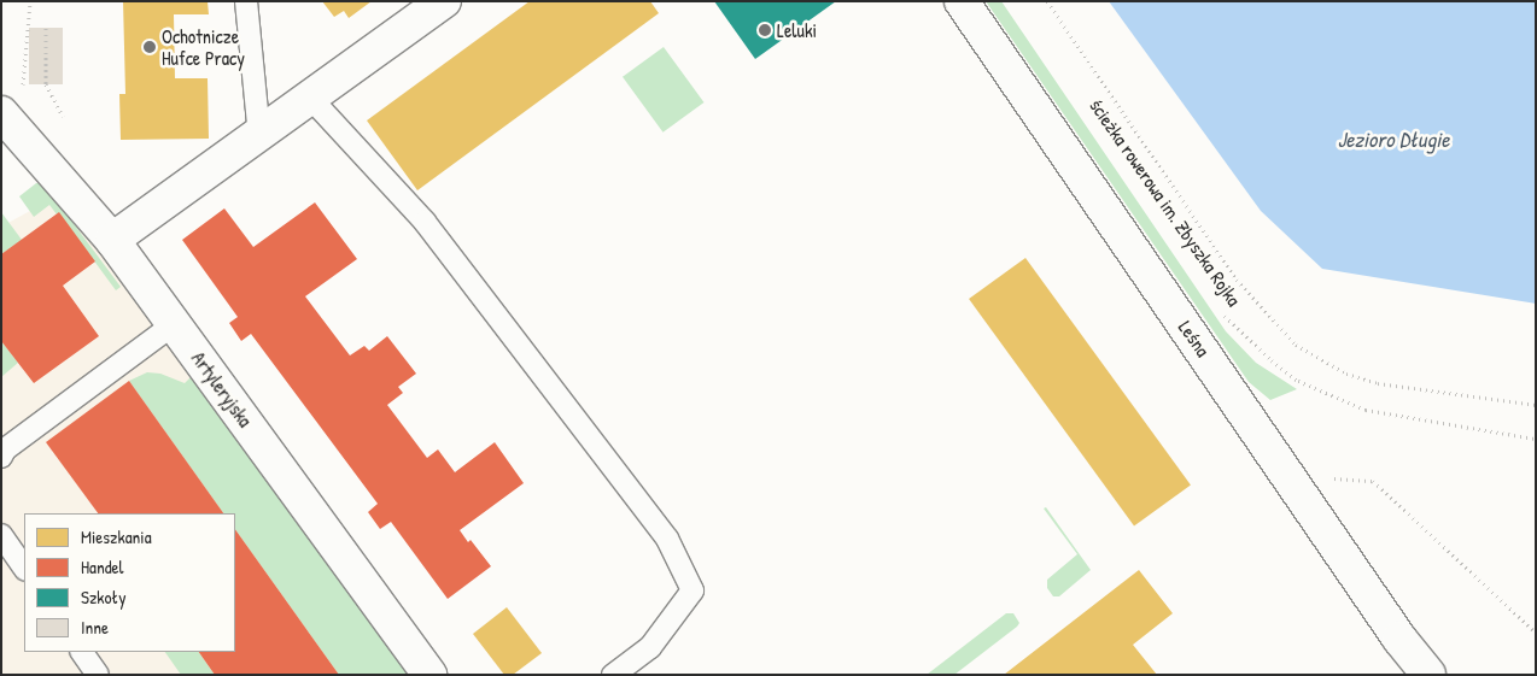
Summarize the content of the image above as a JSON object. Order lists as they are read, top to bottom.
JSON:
{
  "streets": {
    "street": ["Leśna", "Artyleryjska"],
    "path": ["ścieżka rowerowa im. Zbyszka Rojka"]
  },
  "water": ["Jezioro Długie"],
  "places": ["Leluki", "Ochotnicze Hufce Pracy"],
  "legend": [
    "Mieszkania",
    "Handel",
    "Szkoły",
    "Inne"
  ]
}
